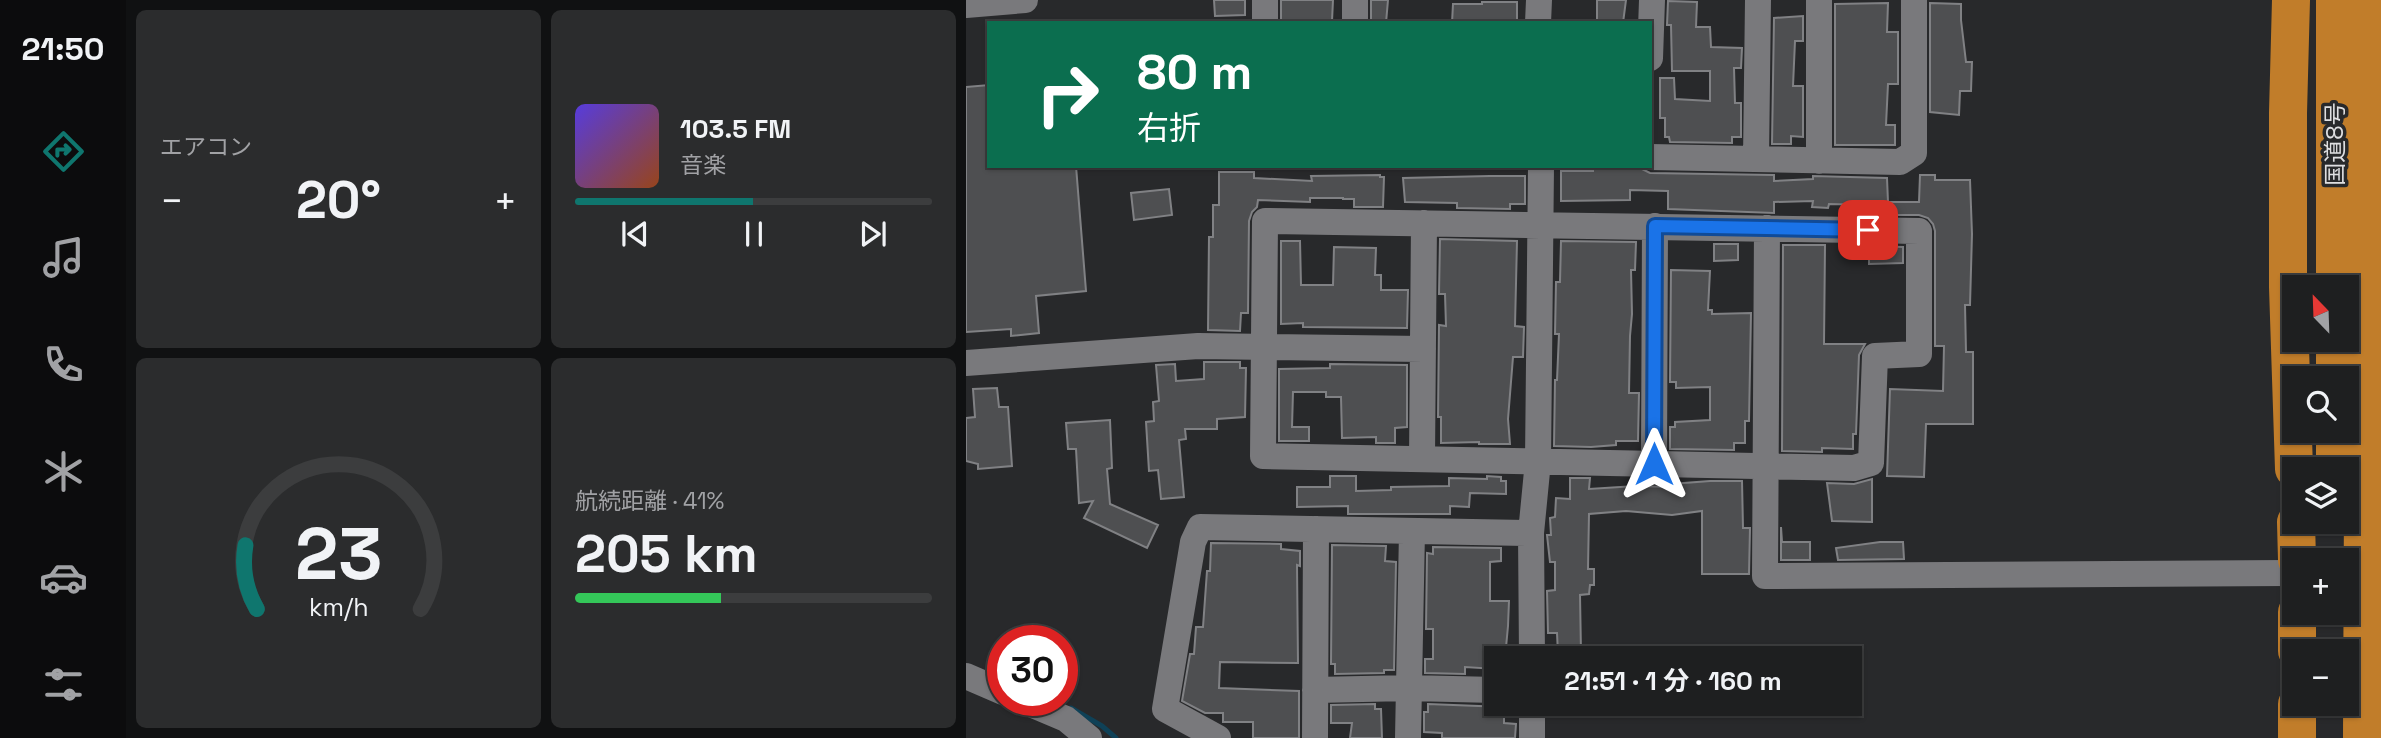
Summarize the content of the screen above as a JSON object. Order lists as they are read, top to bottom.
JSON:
{
  "streets": {
    "highway": ["国道8号"]
  },
  "north": "top left",
  "page": {
    "tabs": "21:50",
    "tile": [
      "エアコン",
      ["航続距離 · 41%", "205 km"]
    ],
    "turn": ["80 m", "右折"],
    "song": ["103.5 FM", "音楽"],
    "heat": ["−", "20°", "+"],
    "map_buttons": ["+", "−"],
    "limit": "30",
    "trip": "21:51 · 1 分 · 160 m",
    "gauge": ["23", "km/h"]
  }
}
